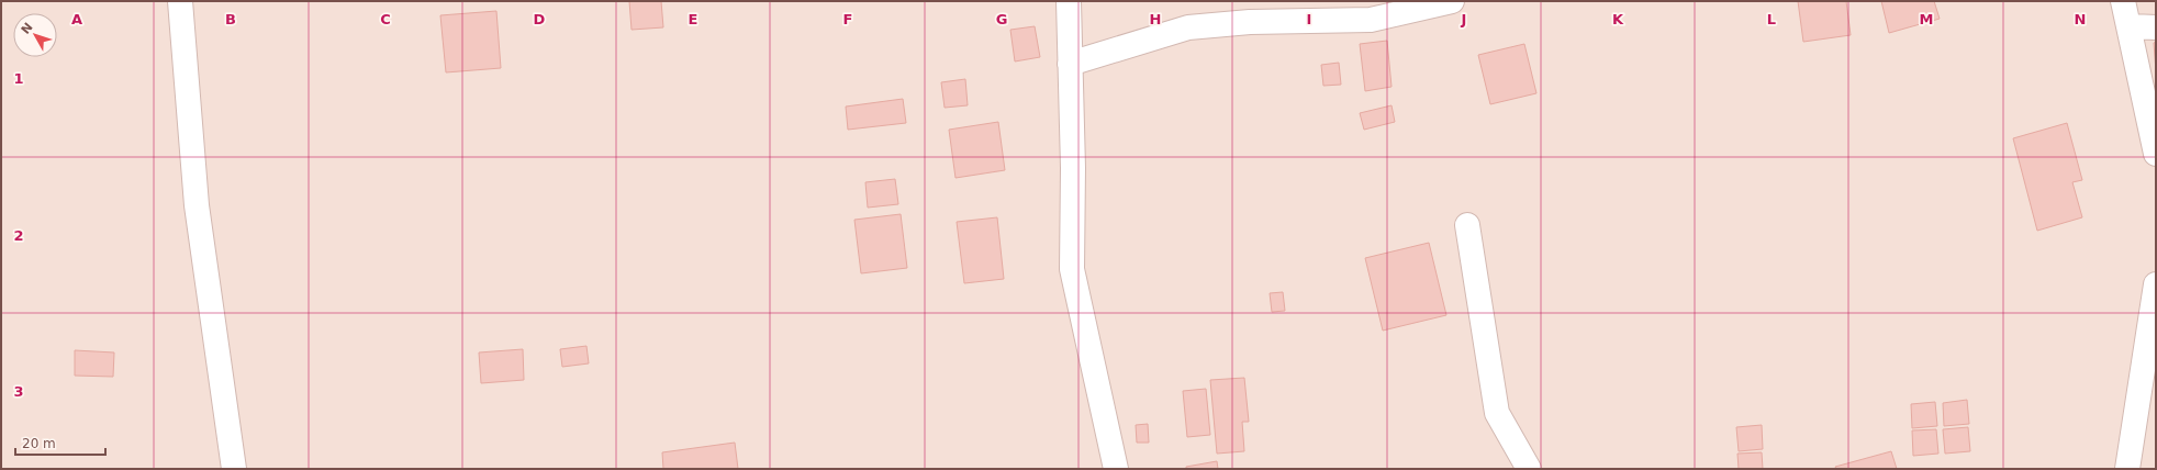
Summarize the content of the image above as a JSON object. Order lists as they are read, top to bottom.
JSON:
{
  "scale_bar": "20 m",
  "north": "top left",
  "grid": {
    "columns": [
      "A",
      "B",
      "C",
      "D",
      "E",
      "F",
      "G",
      "H",
      "I",
      "J",
      "K",
      "L",
      "M",
      "N"
    ],
    "rows": ["1", "2", "3"]
  }
}
